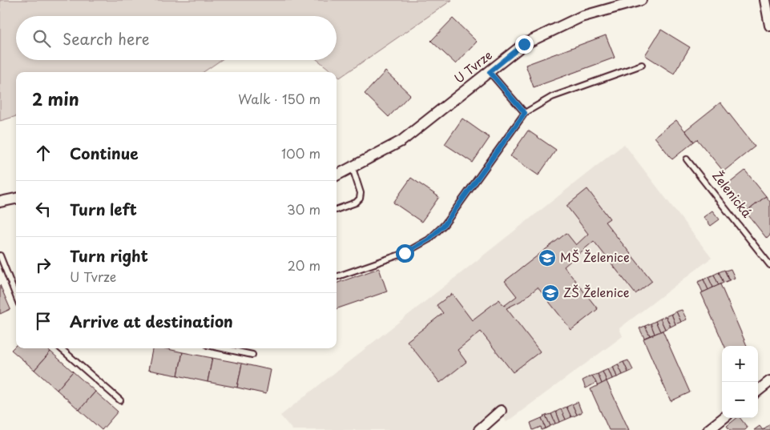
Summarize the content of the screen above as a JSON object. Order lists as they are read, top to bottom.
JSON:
{
  "streets": {
    "street": ["U Tvrze"],
    "lane": ["Želenická"]
  },
  "places": {
    "school or university": ["MŠ Želenice", "ZŠ Želenice"]
  },
  "page": {
    "search": "Search here",
    "heading": ["2 min", "Walk · 150 m"],
    "list": [
      ["Continue", "100 m"],
      ["Turn left", "30 m"],
      ["Turn right", "U Tvrze", "20 m"],
      "Arrive at destination"
    ],
    "map_buttons": ["+", "−"]
  }
}
